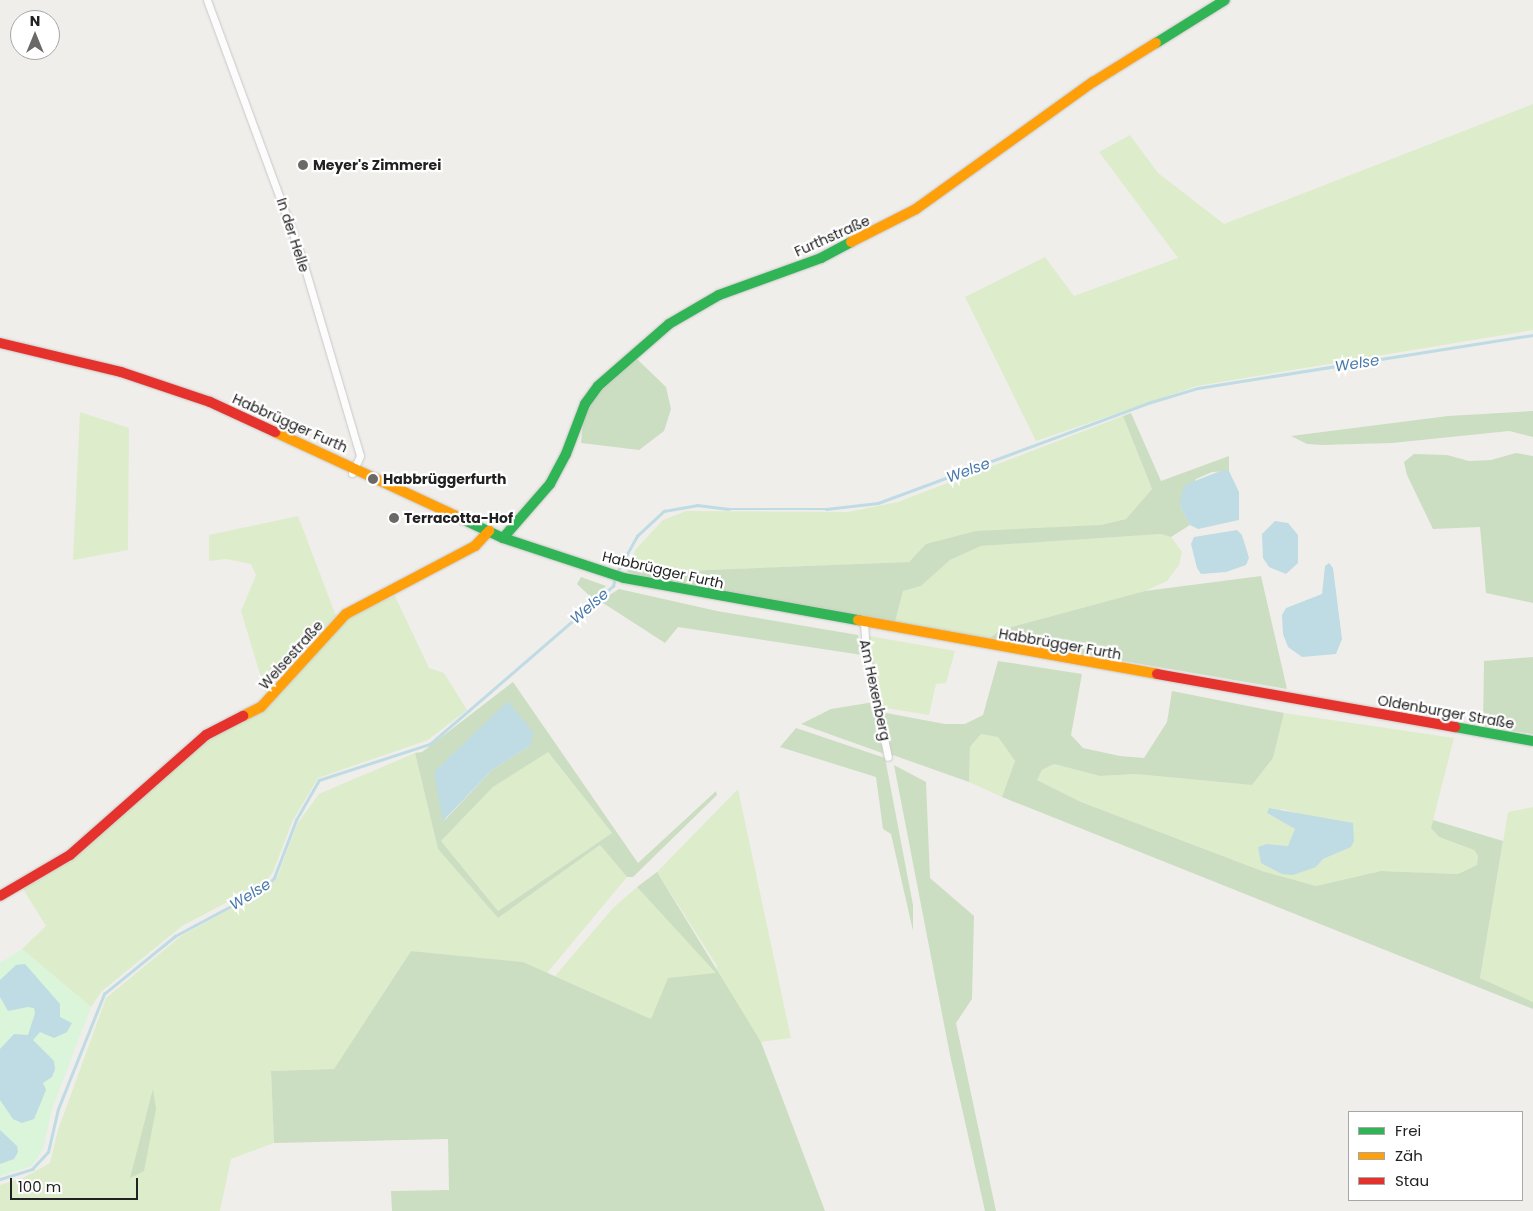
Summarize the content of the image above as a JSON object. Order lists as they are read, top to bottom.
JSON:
{
  "streets": {
    "street": [
      "In der Helle",
      "Furthstraße",
      "Habbrügger Furth",
      "Welsestraße",
      "Am Hexenberg",
      "Oldenburger Straße"
    ]
  },
  "crossings": [
    ["In der Helle", "Habbrügger Furth"],
    ["Furthstraße", "Habbrügger Furth"],
    ["Habbrügger Furth", "Welsestraße"],
    ["Habbrügger Furth", "Am Hexenberg"],
    ["Habbrügger Furth", "Oldenburger Straße"]
  ],
  "water": ["Welse"],
  "places": ["Meyer's Zimmerei", "Habbrüggerfurth", "Terracotta-Hof"],
  "legend": ["Frei", "Zäh", "Stau"],
  "scale_bar": "100 m",
  "north": "top"
}
